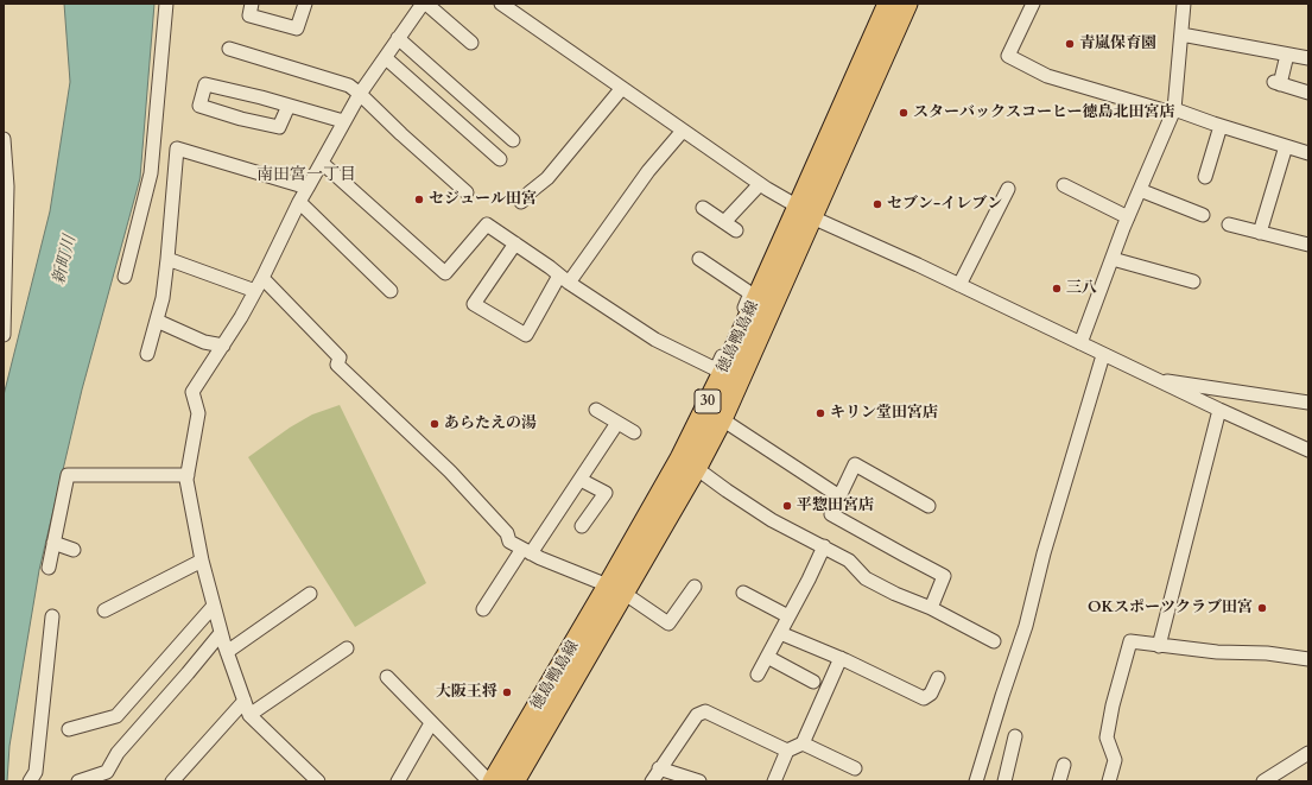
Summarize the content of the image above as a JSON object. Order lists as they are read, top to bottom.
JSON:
{
  "streets": {
    "main road": ["徳島鴨島線", "30"]
  },
  "districts": ["南田宮一丁目"],
  "water": ["新町川"],
  "places": [
    "青嵐保育園",
    "スターバックスコーヒー徳島北田宮店",
    "セジュール田宮",
    "セブン-イレブン",
    "三八",
    "キリン堂田宮店",
    "あらたえの湯",
    "平惣田宮店",
    "OKスポーツクラブ田宮",
    "大阪王将"
  ]
}
